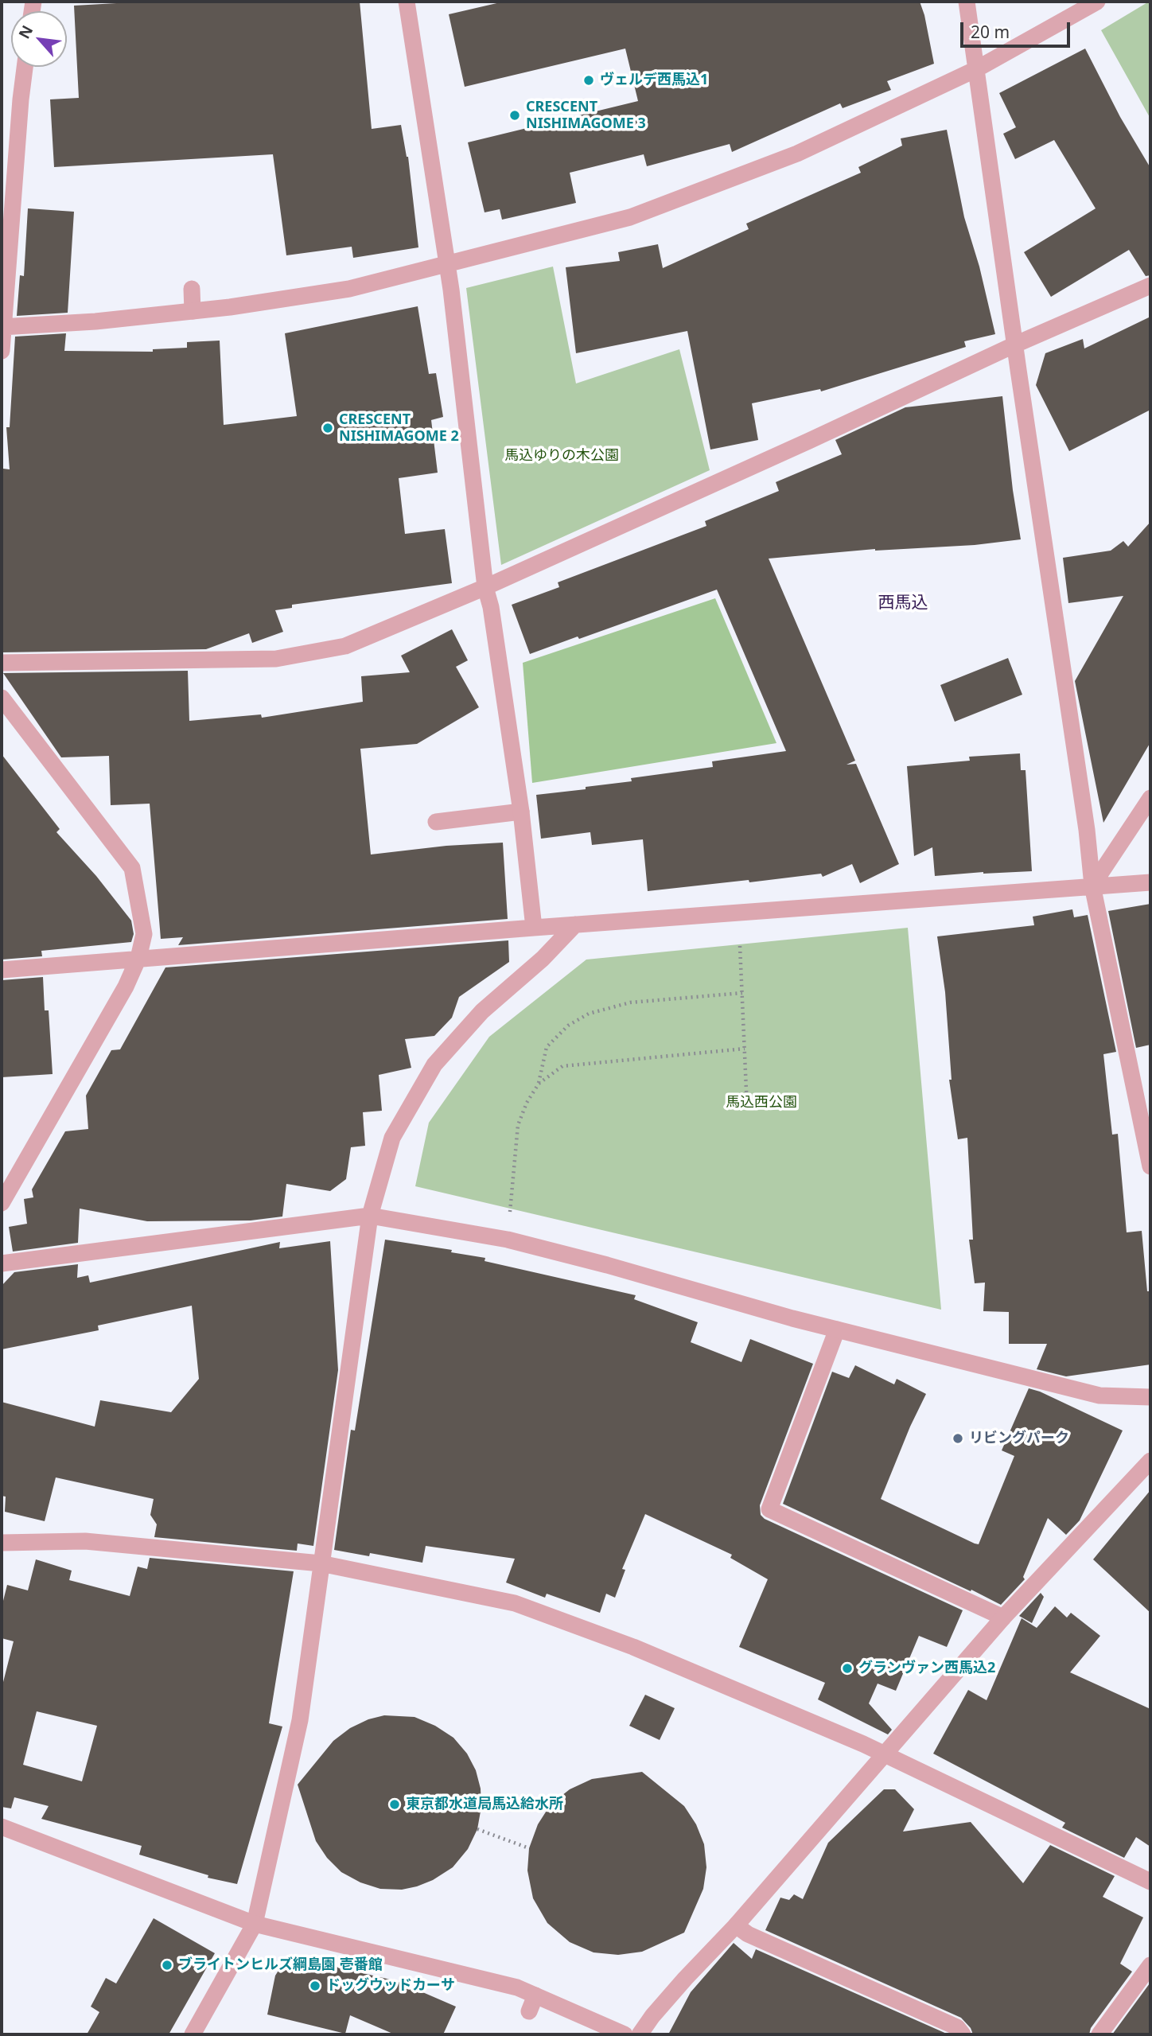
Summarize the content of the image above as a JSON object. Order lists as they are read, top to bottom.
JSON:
{
  "districts": ["西馬込"],
  "parks": ["馬込ゆりの木公園", "馬込西公園"],
  "places": [
    "ヴェルデ西馬込1",
    "CRESCENT NISHIMAGOME 3",
    "CRESCENT NISHIMAGOME 2",
    "リビングパーク",
    "グランヴァン西馬込2",
    "東京都水道局馬込給水所",
    "ブライトンヒルズ綱島園 壱番館",
    "ドッグウッドカーサ"
  ],
  "scale_bar": "20 m",
  "north": "top left"
}
